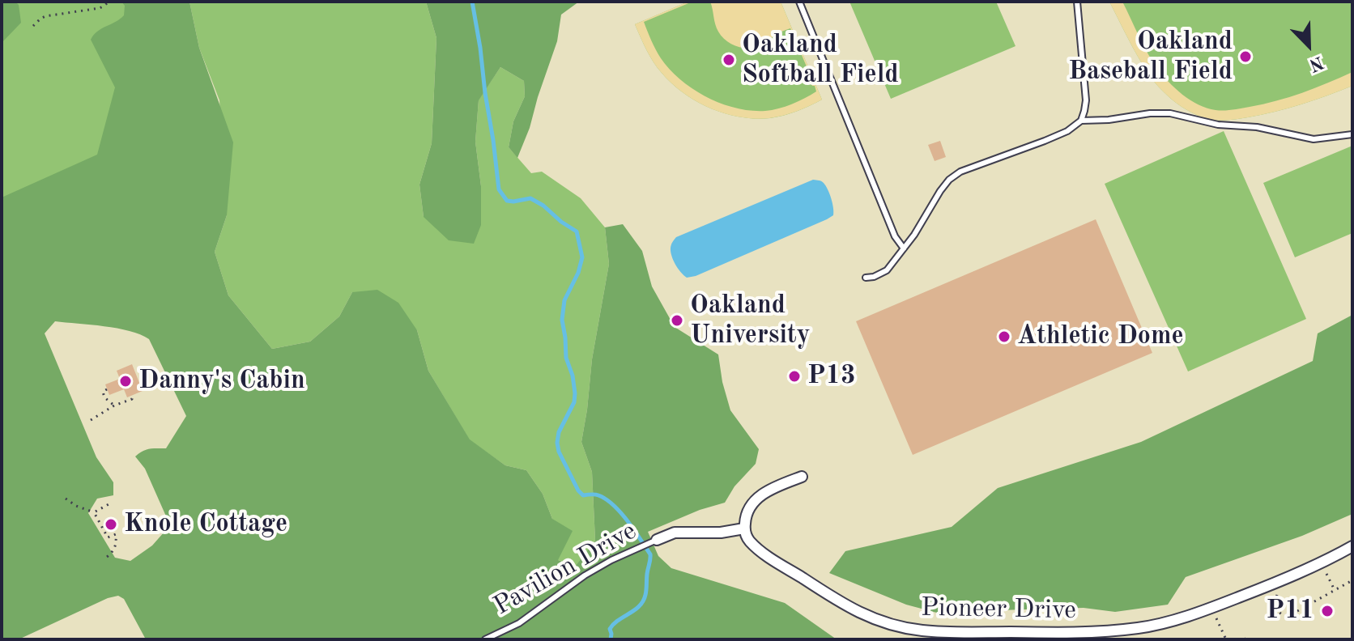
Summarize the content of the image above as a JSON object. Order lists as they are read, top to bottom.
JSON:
{
  "streets": {
    "street": ["Pavilion Drive", "Pioneer Drive"]
  },
  "crossings": [
    ["Pavilion Drive", "Pioneer Drive"]
  ],
  "places": [
    "Oakland Baseball Field",
    "Oakland Softball Field",
    "Oakland University",
    "Athletic Dome",
    "P13",
    "Danny's Cabin",
    "Knole Cottage",
    "P11"
  ],
  "north": "bottom right"
}
